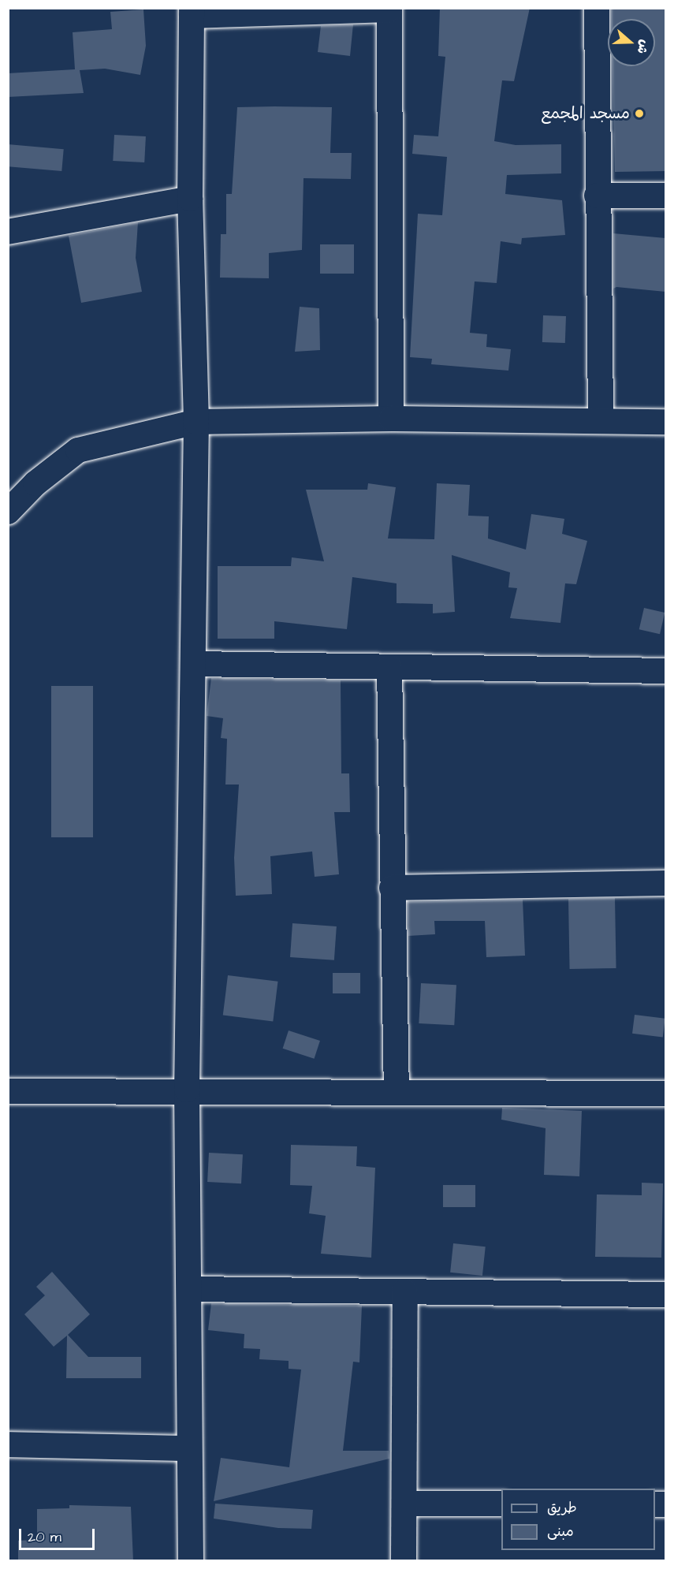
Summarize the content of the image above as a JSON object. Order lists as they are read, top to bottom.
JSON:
{
  "places": ["مسجد المجمع"],
  "legend": ["طريق", "مبنى"],
  "scale_bar": "20 m",
  "north": "right"
}
